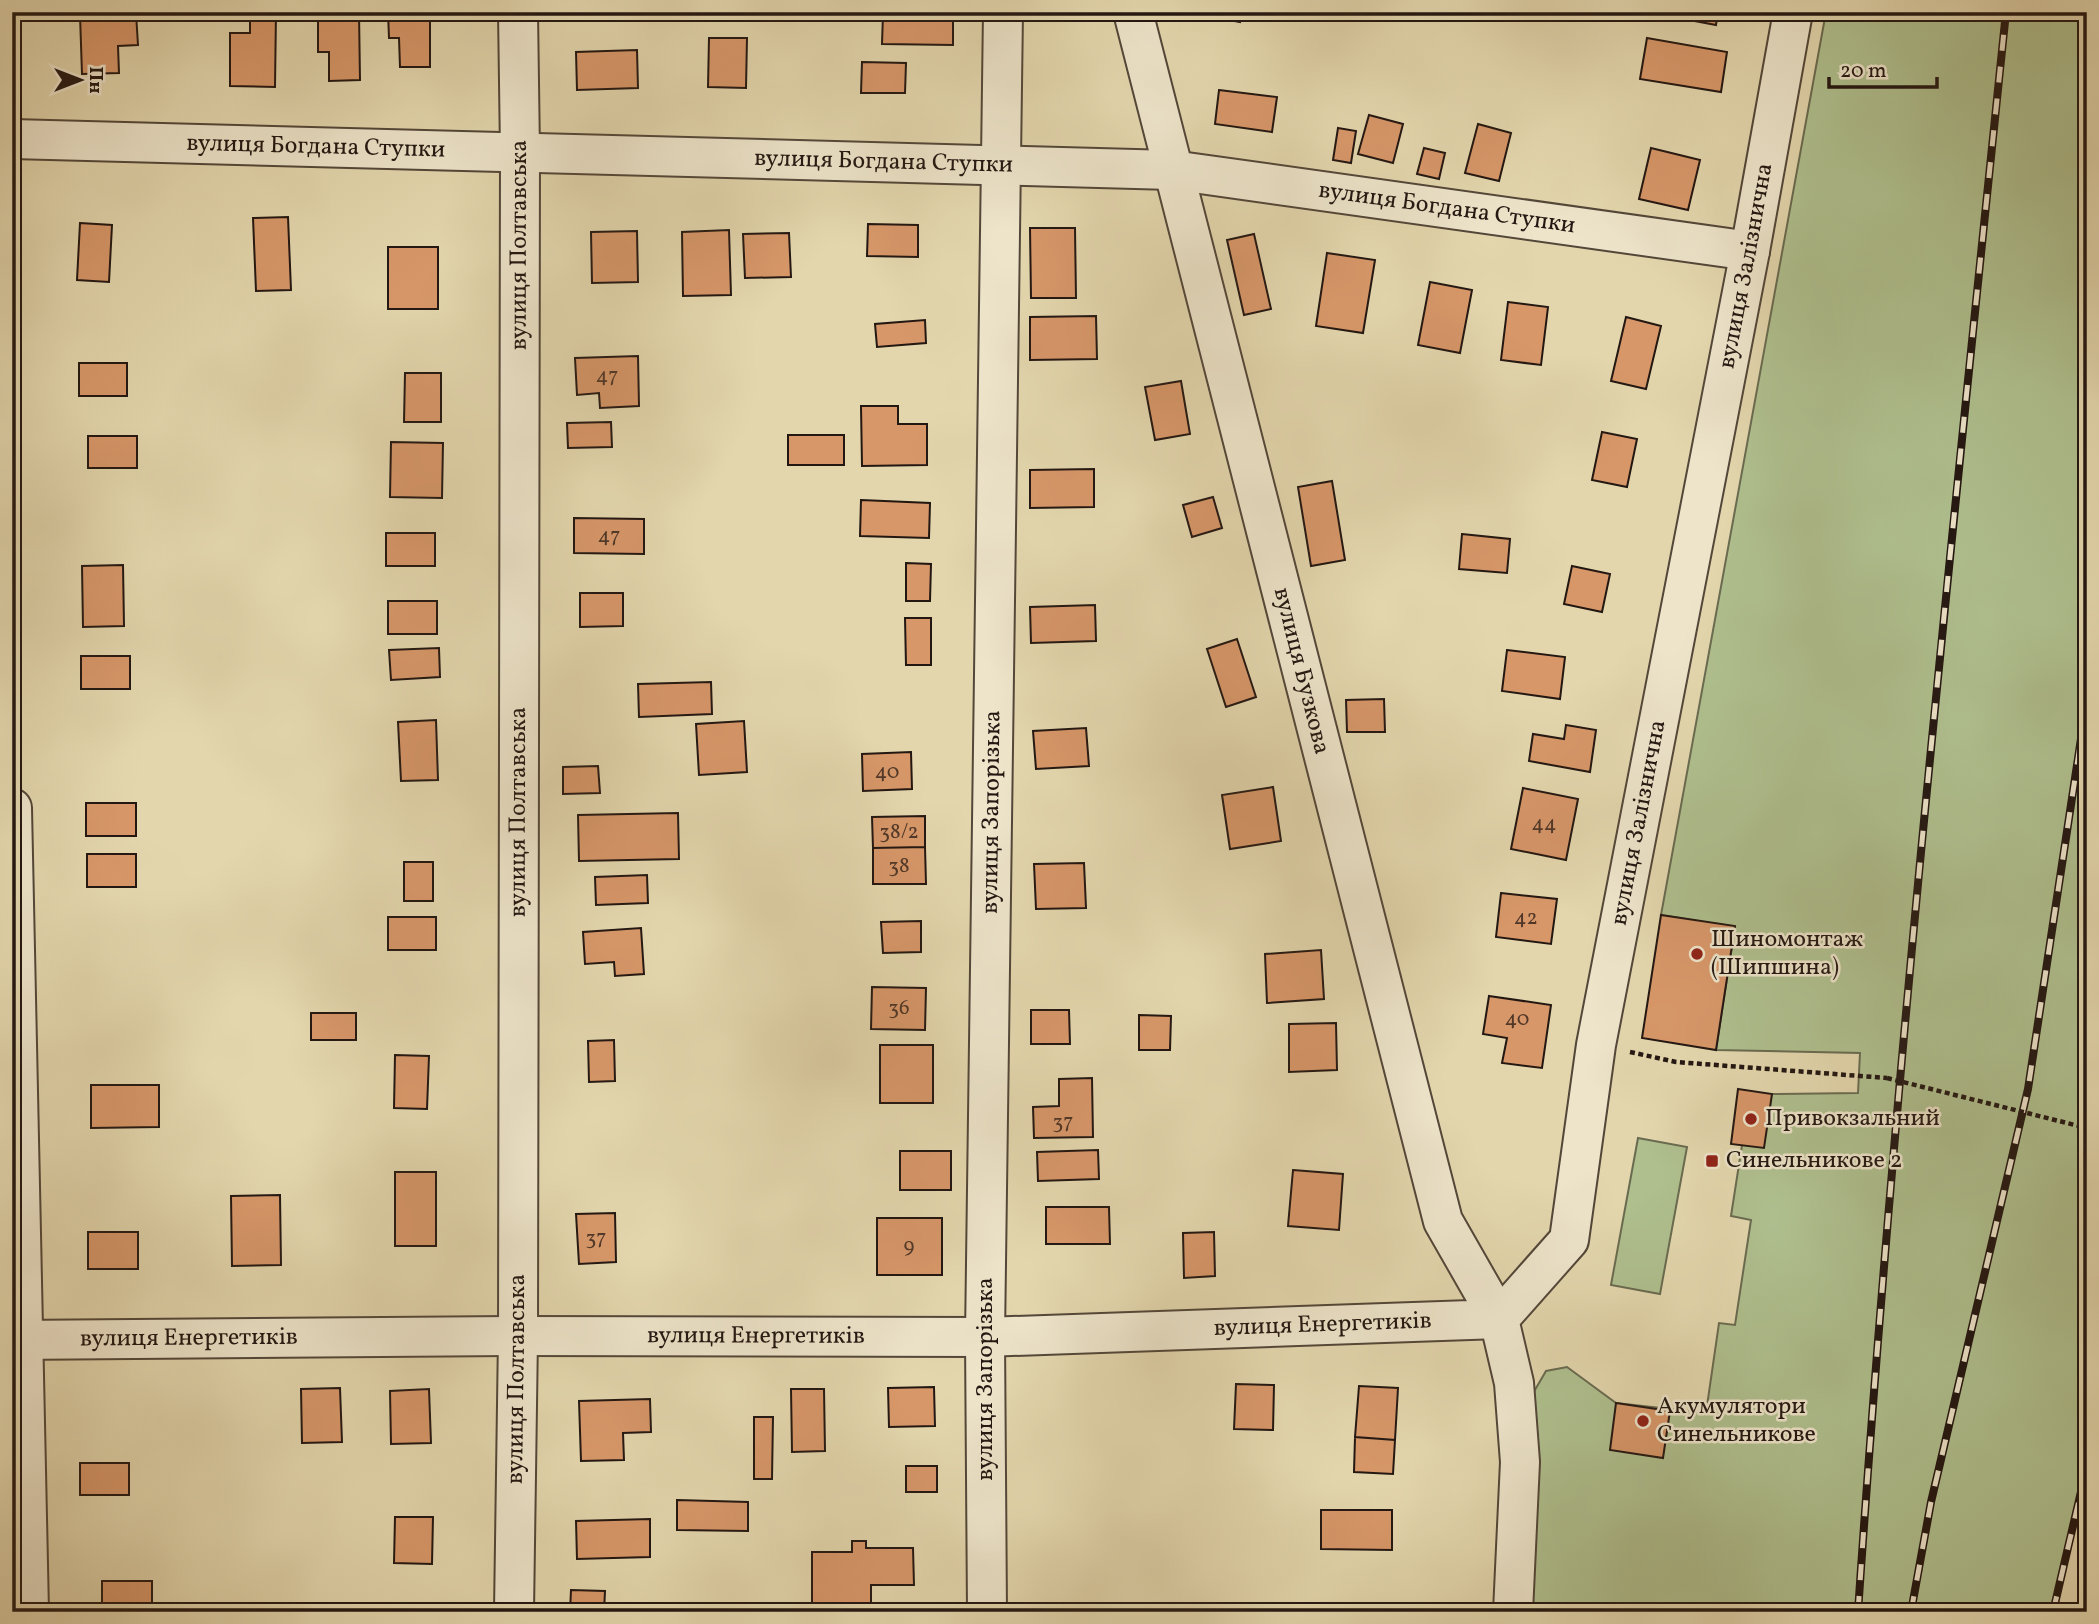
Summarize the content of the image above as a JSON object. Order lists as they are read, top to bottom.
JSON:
{
  "streets": {
    "street": [
      "вулиця Богдана Ступки",
      "вулиця Полтавська",
      "вулиця Залізнична",
      "вулиця Бузкова",
      "вулиця Запорізька",
      "вулиця Енергетиків"
    ]
  },
  "crossings": [
    ["вулиця Богдана Ступки", "вулиця Полтавська"],
    ["вулиця Богдана Ступки", "вулиця Залізнична"],
    ["вулиця Богдана Ступки", "вулиця Бузкова"],
    ["вулиця Богдана Ступки", "вулиця Запорізька"],
    ["вулиця Полтавська", "вулиця Енергетиків"],
    ["вулиця Залізнична", "вулиця Бузкова"],
    ["вулиця Залізнична", "вулиця Енергетиків"],
    ["вулиця Бузкова", "вулиця Енергетиків"],
    ["вулиця Запорізька", "вулиця Енергетиків"]
  ],
  "places": {
    "other": ["Шиномонтаж (Шипшина)", "Привокзальний", "Акумулятори Синельникове"],
    "transit": ["Синельникове 2"]
  },
  "house_numbers": [
    "47",
    "47",
    "40",
    "44",
    "38/2",
    "38",
    "42",
    "36",
    "40",
    "37",
    "37",
    "9"
  ],
  "scale_bar": "20 m",
  "north": "right"
}
